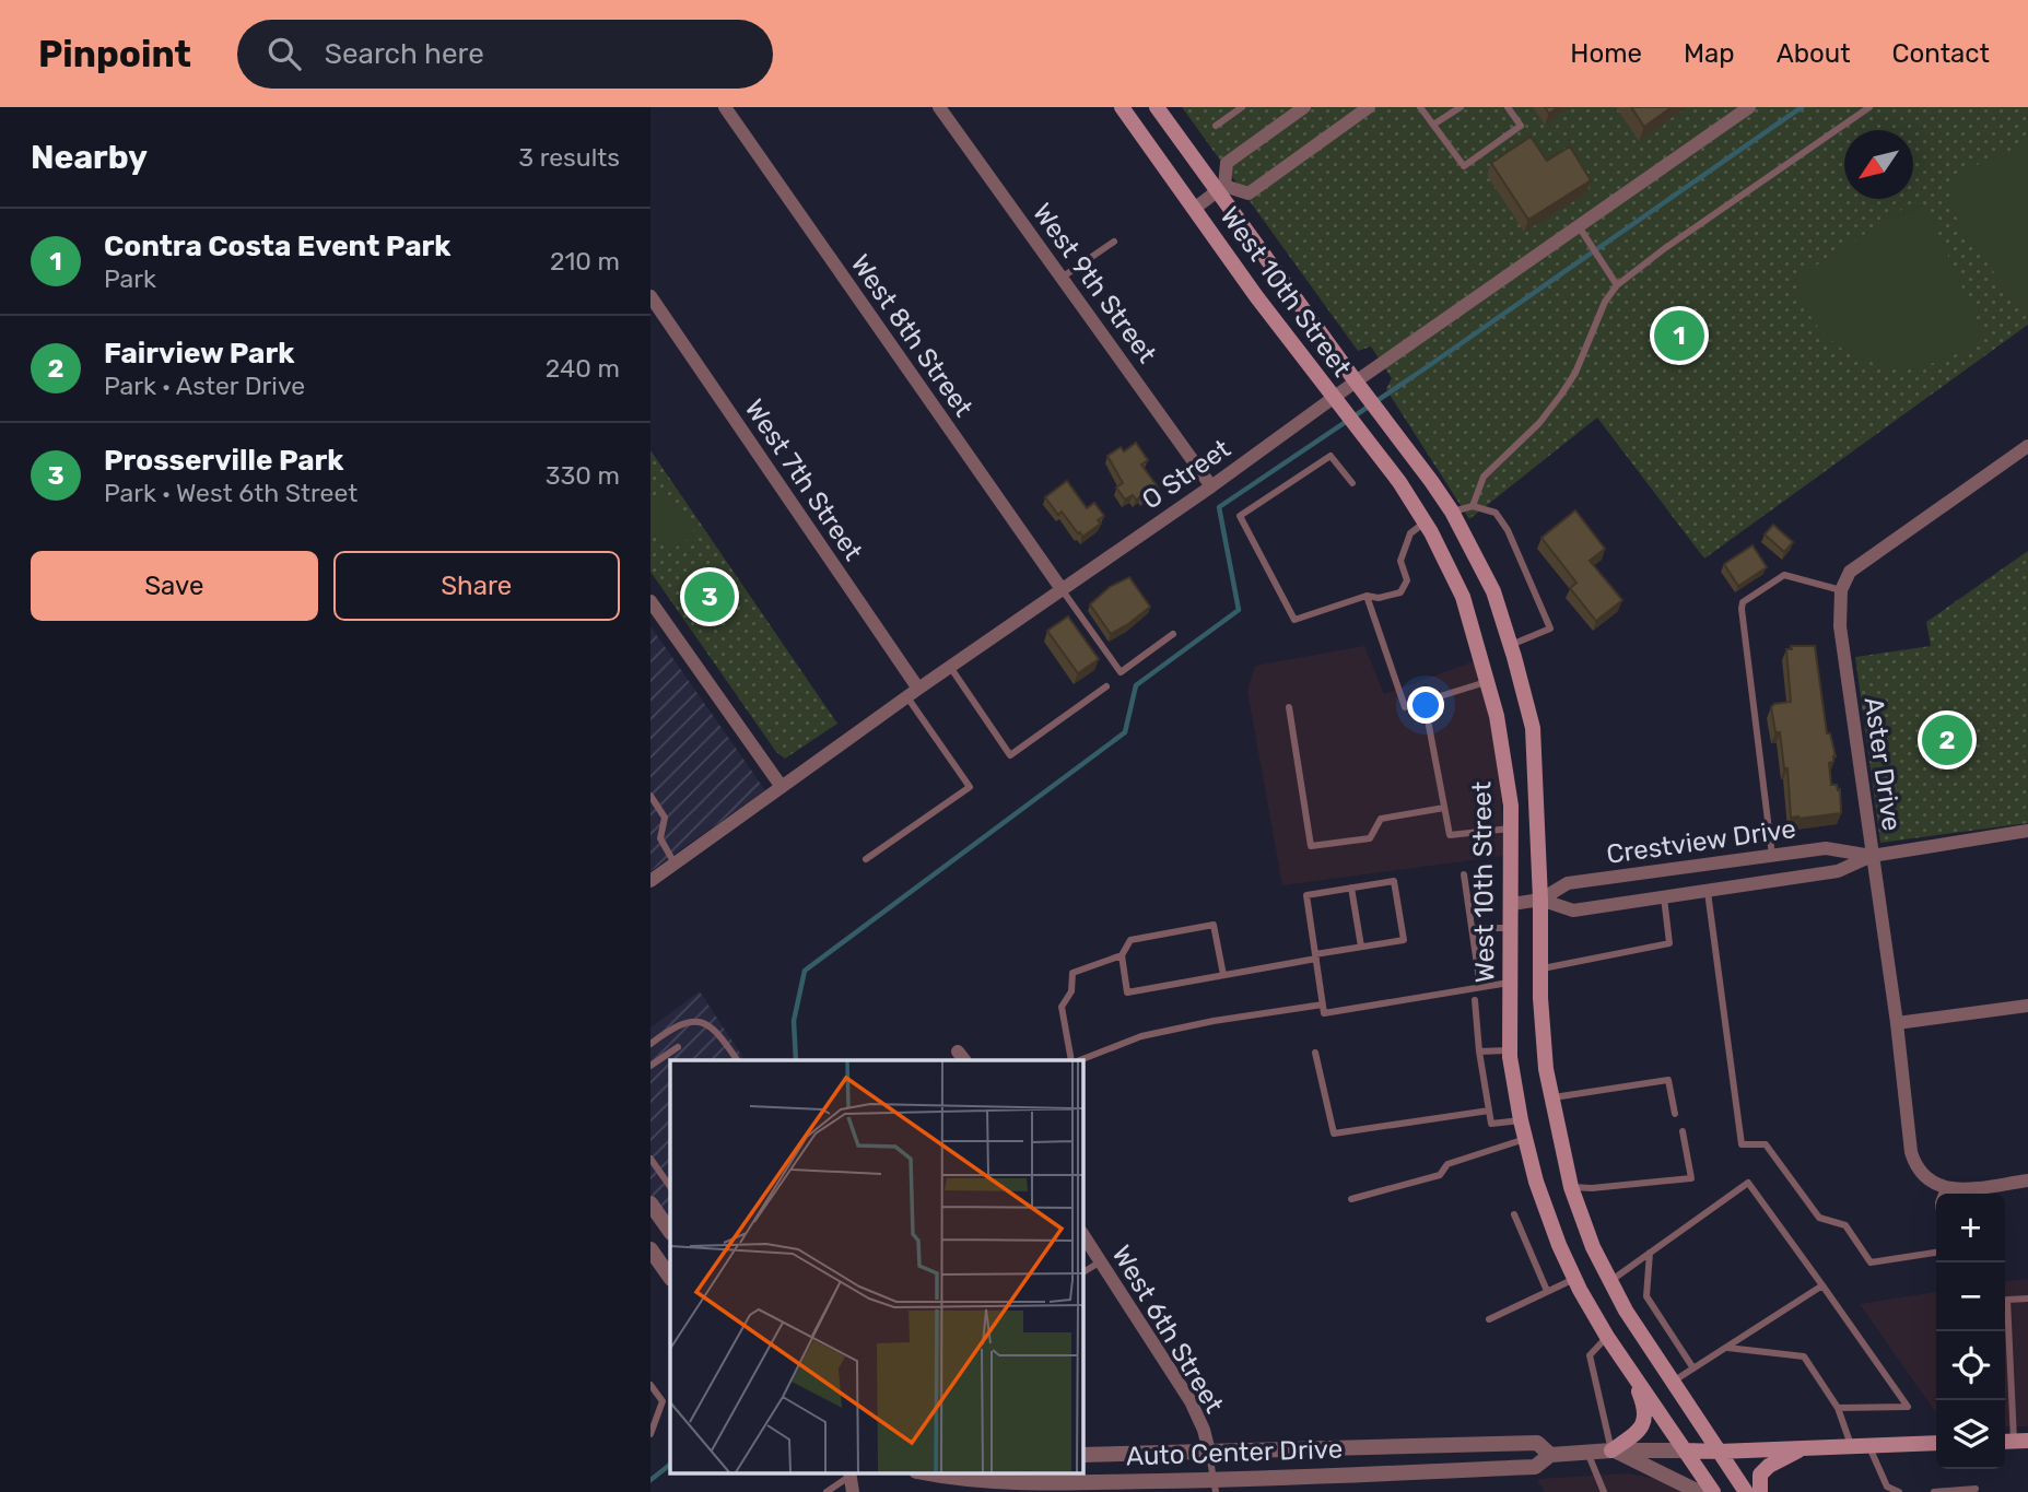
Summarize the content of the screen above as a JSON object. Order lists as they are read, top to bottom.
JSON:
{
  "streets": {
    "main road": ["West 10th Street", "Auto Center Drive"],
    "street": [
      "West 9th Street",
      "West 8th Street",
      "O Street",
      "West 7th Street",
      "Aster Drive",
      "Crestview Drive",
      "West 6th Street"
    ]
  },
  "crossings": [
    ["West 9th Street", "O Street"],
    ["West 10th Street", "O Street"],
    ["West 10th Street", "Crestview Drive"],
    ["West 10th Street", "Auto Center Drive"],
    ["West 8th Street", "O Street"],
    ["O Street", "West 7th Street"],
    ["Aster Drive", "Crestview Drive"],
    ["West 6th Street", "Auto Center Drive"]
  ],
  "north": "bottom left",
  "page": {
    "header": "Pinpoint",
    "search": "Search here",
    "nav": [
      "Home",
      "Map",
      "About",
      "Contact"
    ],
    "heading": ["Nearby", "3 results"],
    "list": [
      {
        "mark": "1",
        "name": "Contra Costa Event Park",
        "note": "Park",
        "value": "210 m"
      },
      {
        "mark": "2",
        "name": "Fairview Park",
        "note": "Park · Aster Drive",
        "value": "240 m"
      },
      {
        "mark": "3",
        "name": "Prosserville Park",
        "note": "Park · West 6th Street",
        "value": "330 m"
      }
    ],
    "pins": ["1", "3", "2"],
    "buttons": ["Save", "Share"],
    "map_buttons": ["+", "−"]
  }
}
